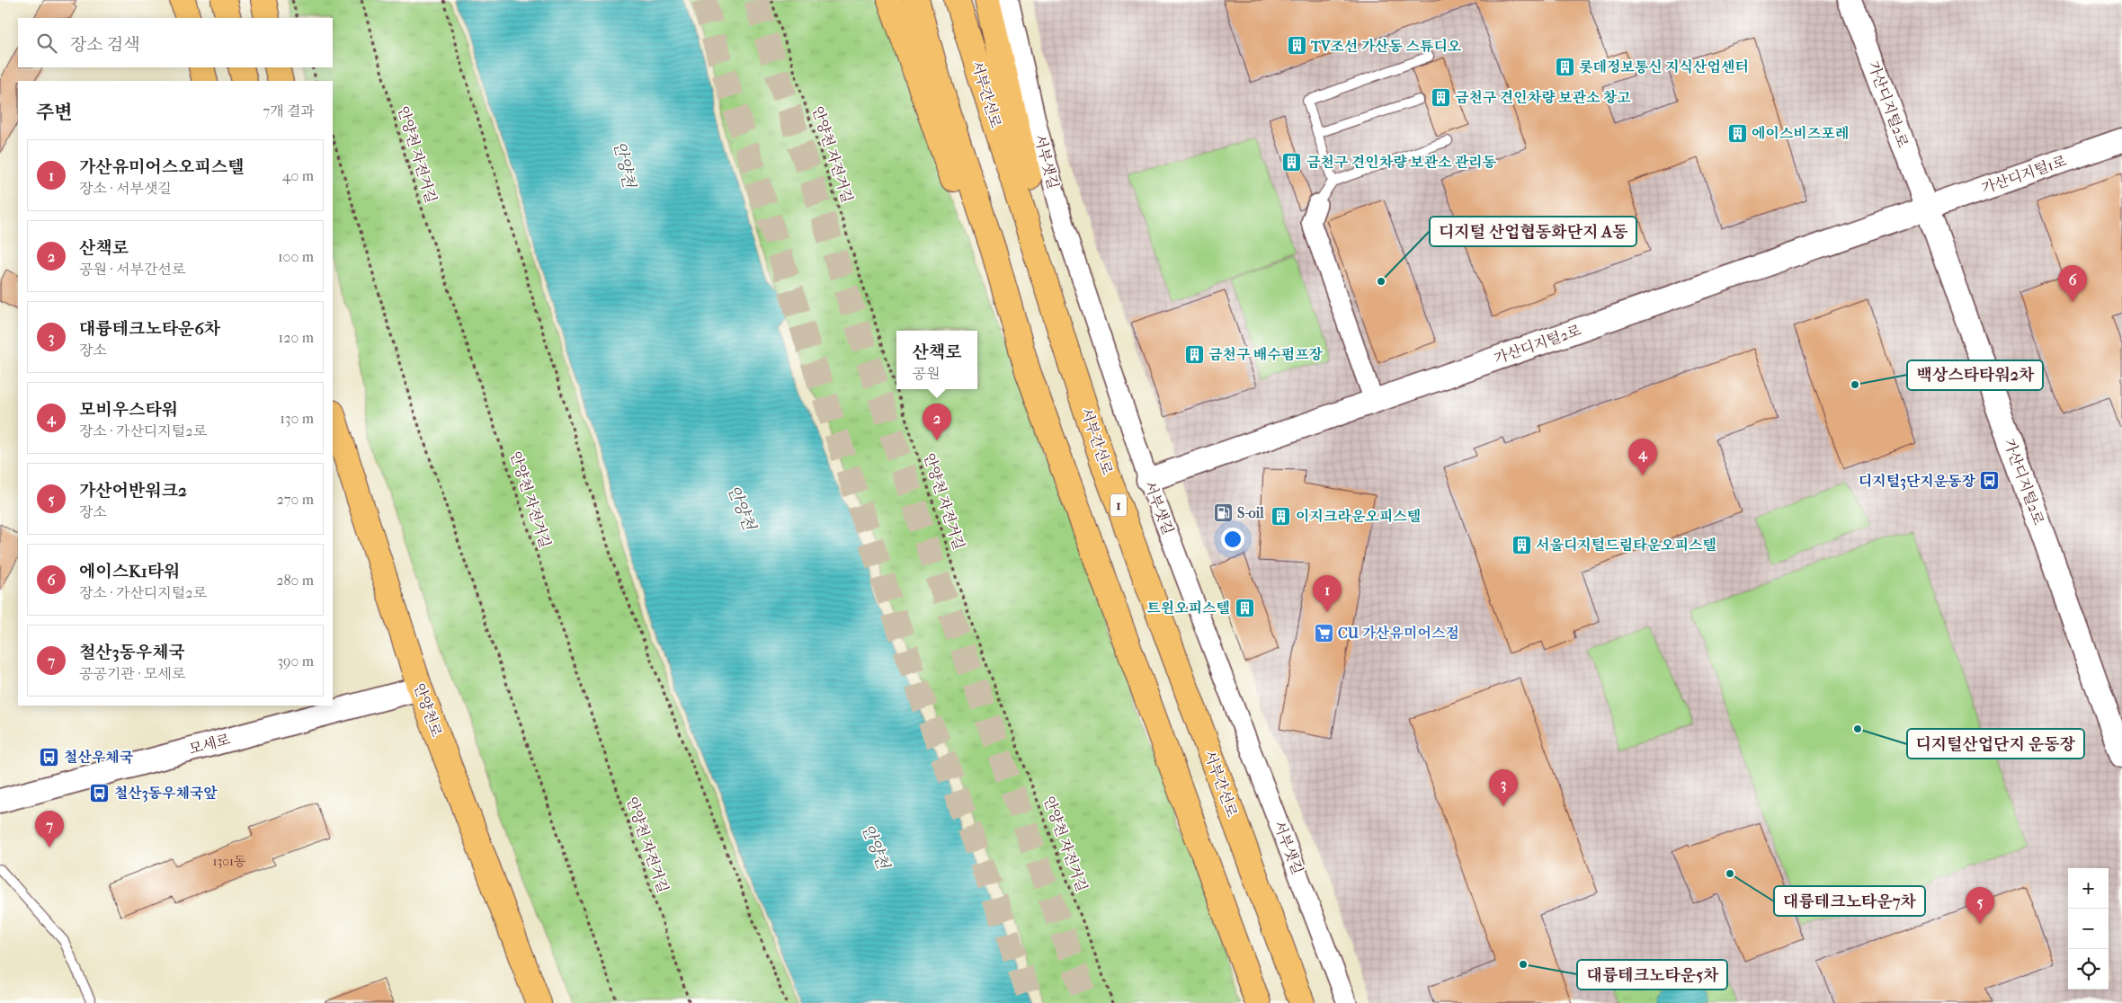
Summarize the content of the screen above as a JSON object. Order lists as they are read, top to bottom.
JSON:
{
  "streets": {
    "main road": ["서부간선로", "1", "안양천로"],
    "street": [
      "가산디지털2로",
      "서부샛길",
      "가산디지털1로",
      "모세로"
    ],
    "path": ["안양천 자전거길"]
  },
  "crossings": [
    ["가산디지털2로", "서부샛길"],
    ["가산디지털2로", "가산디지털1로"],
    ["안양천로", "모세로"]
  ],
  "water": ["안양천"],
  "places": {
    "building": [
      "TV조선 가산동 스튜디오",
      "롯데정보통신 지식산업센터",
      "금천구 견인차량 보관소 창고",
      "에이스비즈포레",
      "금천구 견인차량 보관소 관리동",
      "금천구 배수펌프장",
      "이지크라운오피스텔",
      "서울디지털드림타운오피스텔",
      "트윈오피스텔"
    ],
    "other": [
      "디지털 산업협동화단지 A동",
      "백상스타타워2차",
      "디지털산업단지 운동장",
      "대륭테크노타운7차",
      "대륭테크노타운5차"
    ],
    "bus stop": ["디지털3단지운동장", "철산우체국", "철산3동우체국앞"],
    "fuel station": ["S-oil"],
    "supermarket": ["CU 가산유미어스점"]
  },
  "house_numbers": ["1301동"],
  "page": {
    "search": "장소 검색",
    "heading": ["주변", "7개 결과"],
    "list": [
      {
        "mark": "1",
        "name": "가산유미어스오피스텔",
        "note": "장소 · 서부샛길",
        "value": "40 m"
      },
      {
        "mark": "2",
        "name": "산책로",
        "note": "공원 · 서부간선로",
        "value": "100 m"
      },
      {
        "mark": "3",
        "name": "대륭테크노타운6차",
        "note": "장소",
        "value": "120 m"
      },
      {
        "mark": "4",
        "name": "모비우스타워",
        "note": "장소 · 가산디지털2로",
        "value": "130 m"
      },
      {
        "mark": "5",
        "name": "가산어반워크2",
        "note": "장소",
        "value": "270 m"
      },
      {
        "mark": "6",
        "name": "에이스K1타워",
        "note": "장소 · 가산디지털2로",
        "value": "280 m"
      },
      {
        "mark": "7",
        "name": "철산3동우체국",
        "note": "공공기관 · 모세로",
        "value": "390 m"
      }
    ],
    "pins": [
      "6",
      "2",
      "4",
      "1",
      "3",
      "7",
      "5"
    ],
    "popup": ["산책로", "공원"],
    "map_buttons": ["+", "−"]
  }
}
